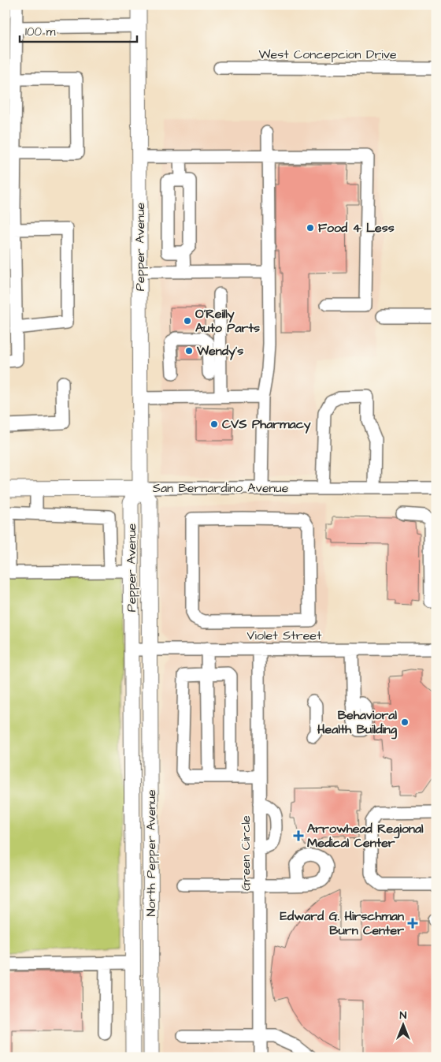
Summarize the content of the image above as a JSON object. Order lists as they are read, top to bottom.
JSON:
{
  "streets": {
    "main road": ["Pepper Avenue", "San Bernardino Avenue", "North Pepper Avenue"],
    "street": ["West Concepcion Drive", "Violet Street", "Green Circle"]
  },
  "crossings": [
    ["Pepper Avenue", "San Bernardino Avenue"],
    ["Pepper Avenue", "Violet Street"],
    ["Pepper Avenue", "North Pepper Avenue"],
    ["Violet Street", "North Pepper Avenue"],
    ["Violet Street", "Green Circle"]
  ],
  "places": {
    "other": [
      "Food 4 Less",
      "O'Reilly Auto Parts",
      "Wendy's",
      "CVS Pharmacy",
      "Behavioral Health Building"
    ],
    "health": ["Arrowhead Regional Medical Center", "Edward G. Hirschman Burn Center"]
  },
  "scale_bar": "100 m",
  "north": "top"
}
